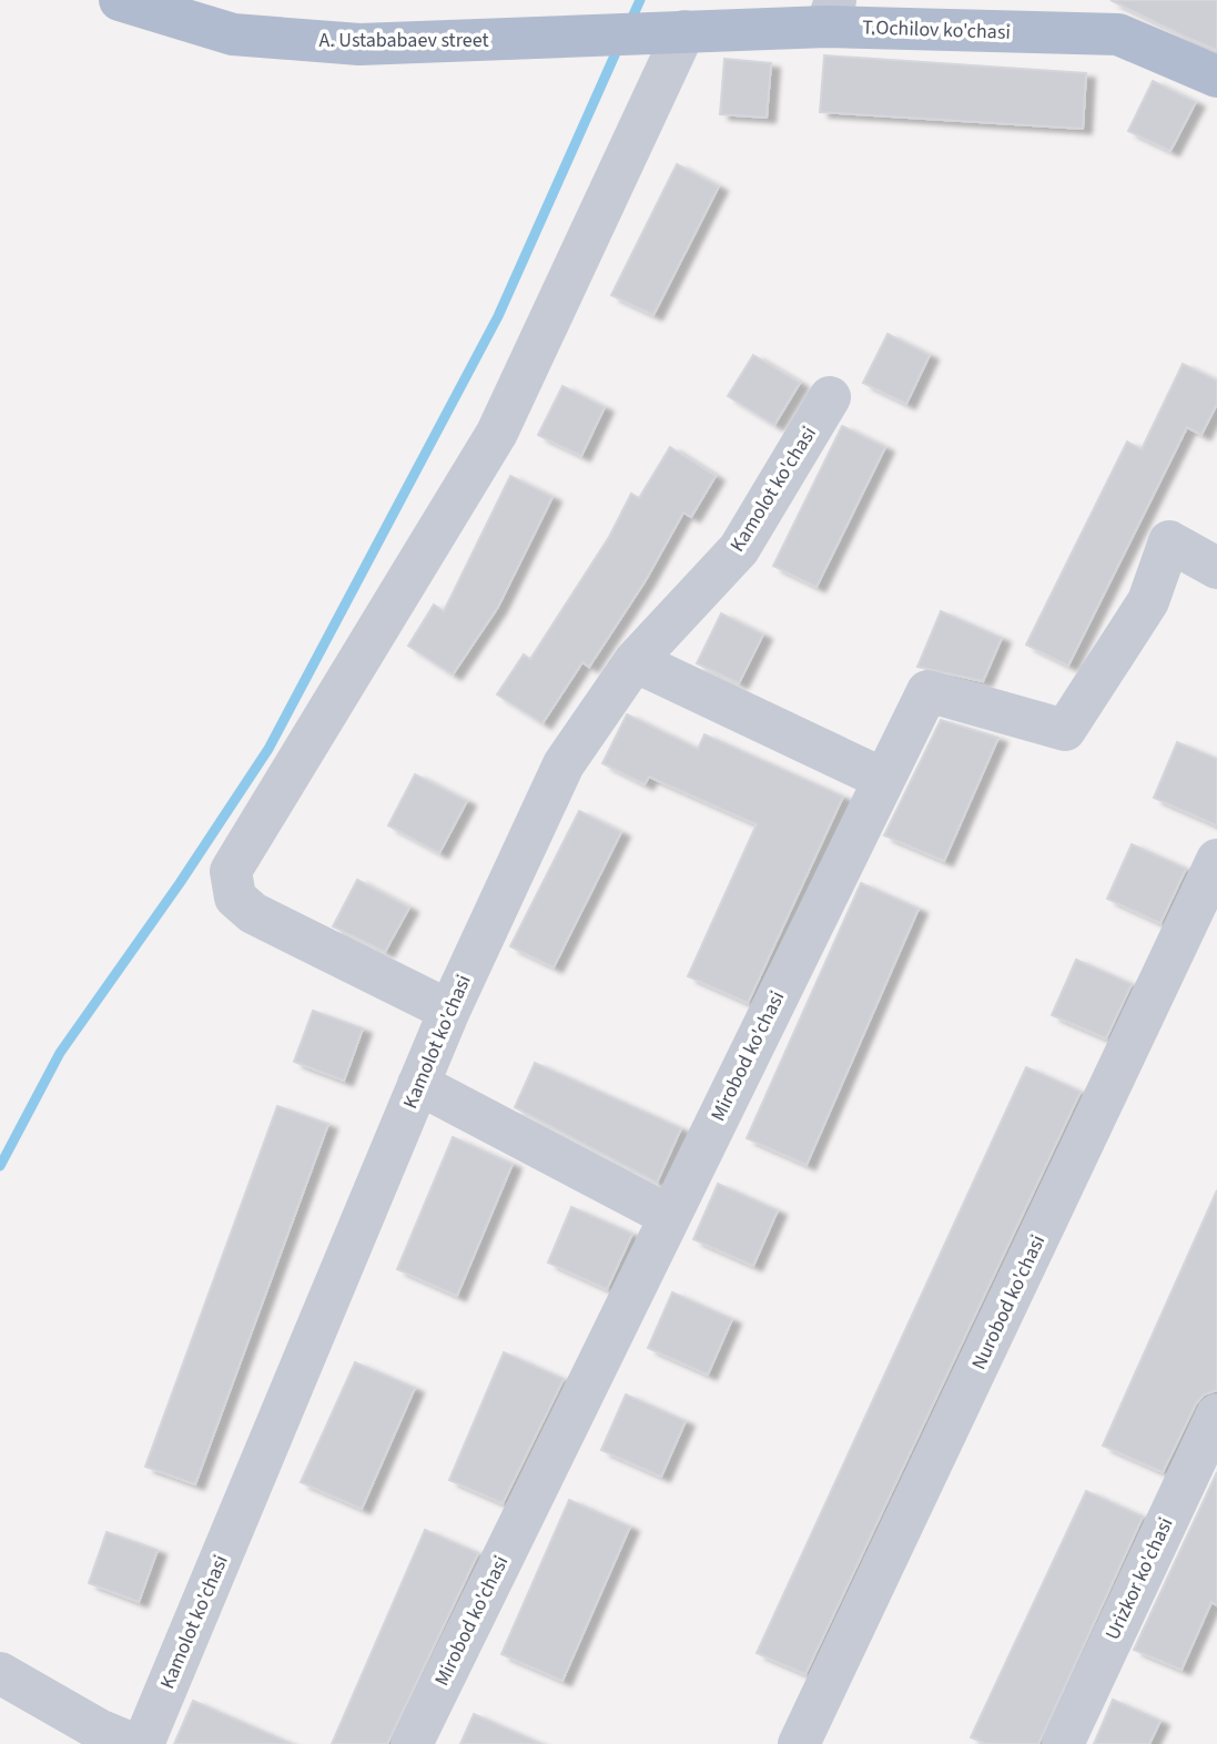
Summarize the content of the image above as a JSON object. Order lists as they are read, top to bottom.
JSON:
{
  "streets": {
    "main road": ["T.Ochilov ko'chasi", "A. Ustababaev street"],
    "street": [
      "Kamolot ko'chasi",
      "Mirobod ko'chasi",
      "Nurobod ko'chasi",
      "Urizkor ko'chasi"
    ]
  },
  "crossings": [
    ["T.Ochilov ko'chasi", "A. Ustababaev street"]
  ]
}
